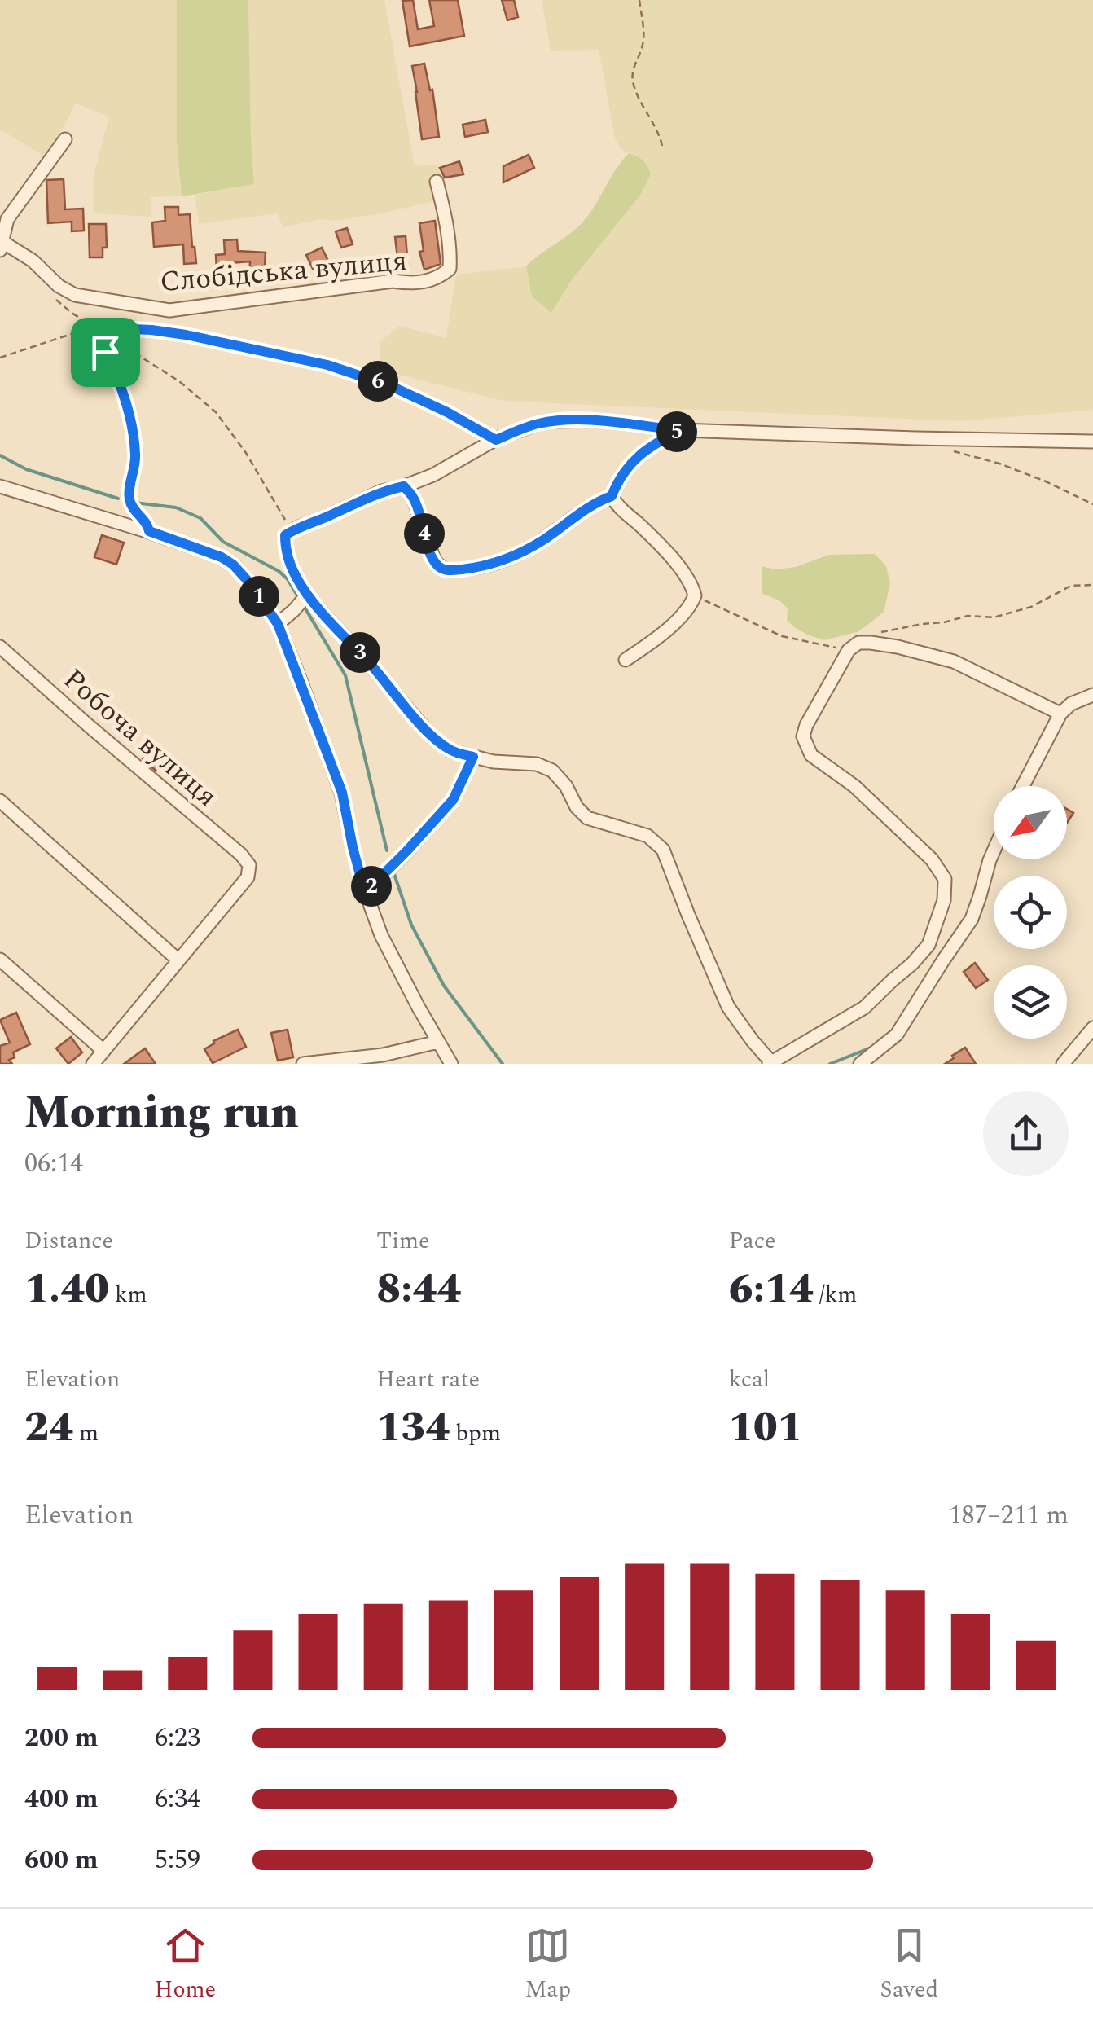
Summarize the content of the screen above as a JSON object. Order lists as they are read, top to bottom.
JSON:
{
  "streets": {
    "street": ["Слобідська вулиця", "Робоча вулиця"]
  },
  "north": "bottom left",
  "page": {
    "pins": [
      "6",
      "5",
      "4",
      "1",
      "3",
      "2"
    ],
    "heading": ["Morning run", "06:14"],
    "stats": [
      ["Distance", "1.40 km"],
      ["Time", "8:44"],
      ["Pace", "6:14 /km"],
      ["Elevation", "24 m"],
      ["Heart rate", "134 bpm"],
      ["kcal", "101"]
    ],
    "chart": ["Elevation", "187–211 m"],
    "list": [
      {
        "name": "200 m",
        "note": "6:23"
      },
      {
        "name": "400 m",
        "note": "6:34"
      },
      {
        "name": "600 m",
        "note": "5:59"
      }
    ],
    "tabs": ["Home", "Map", "Saved"]
  }
}
